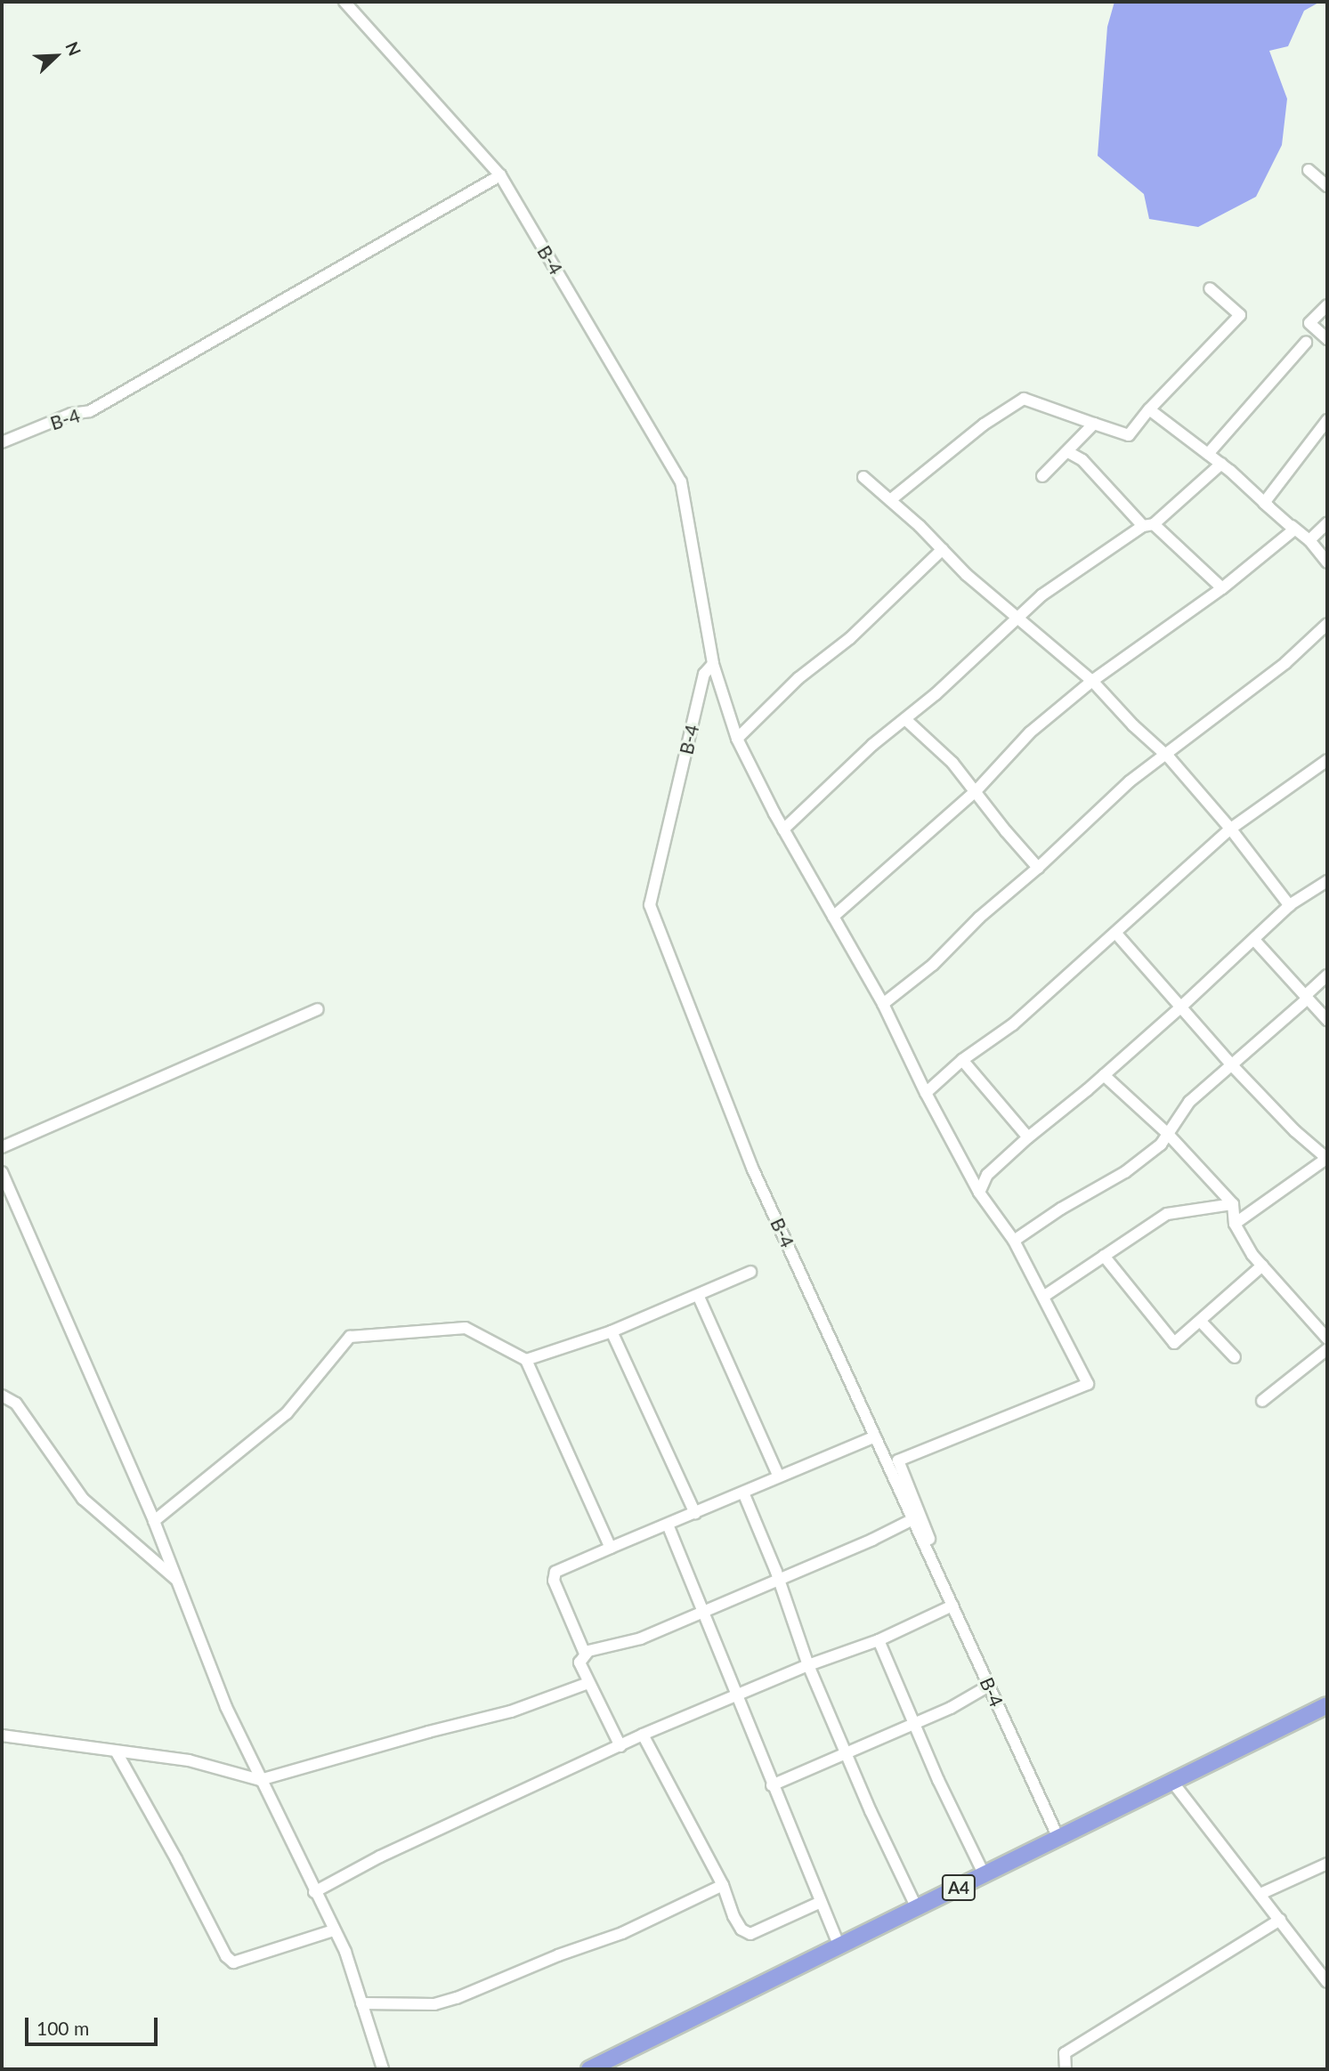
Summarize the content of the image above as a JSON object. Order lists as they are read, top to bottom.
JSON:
{
  "streets": {
    "highway": ["A4"],
    "street": ["B-4"]
  },
  "crossings": [
    ["B-4", "A4"]
  ],
  "scale_bar": "100 m",
  "north": "top right"
}
